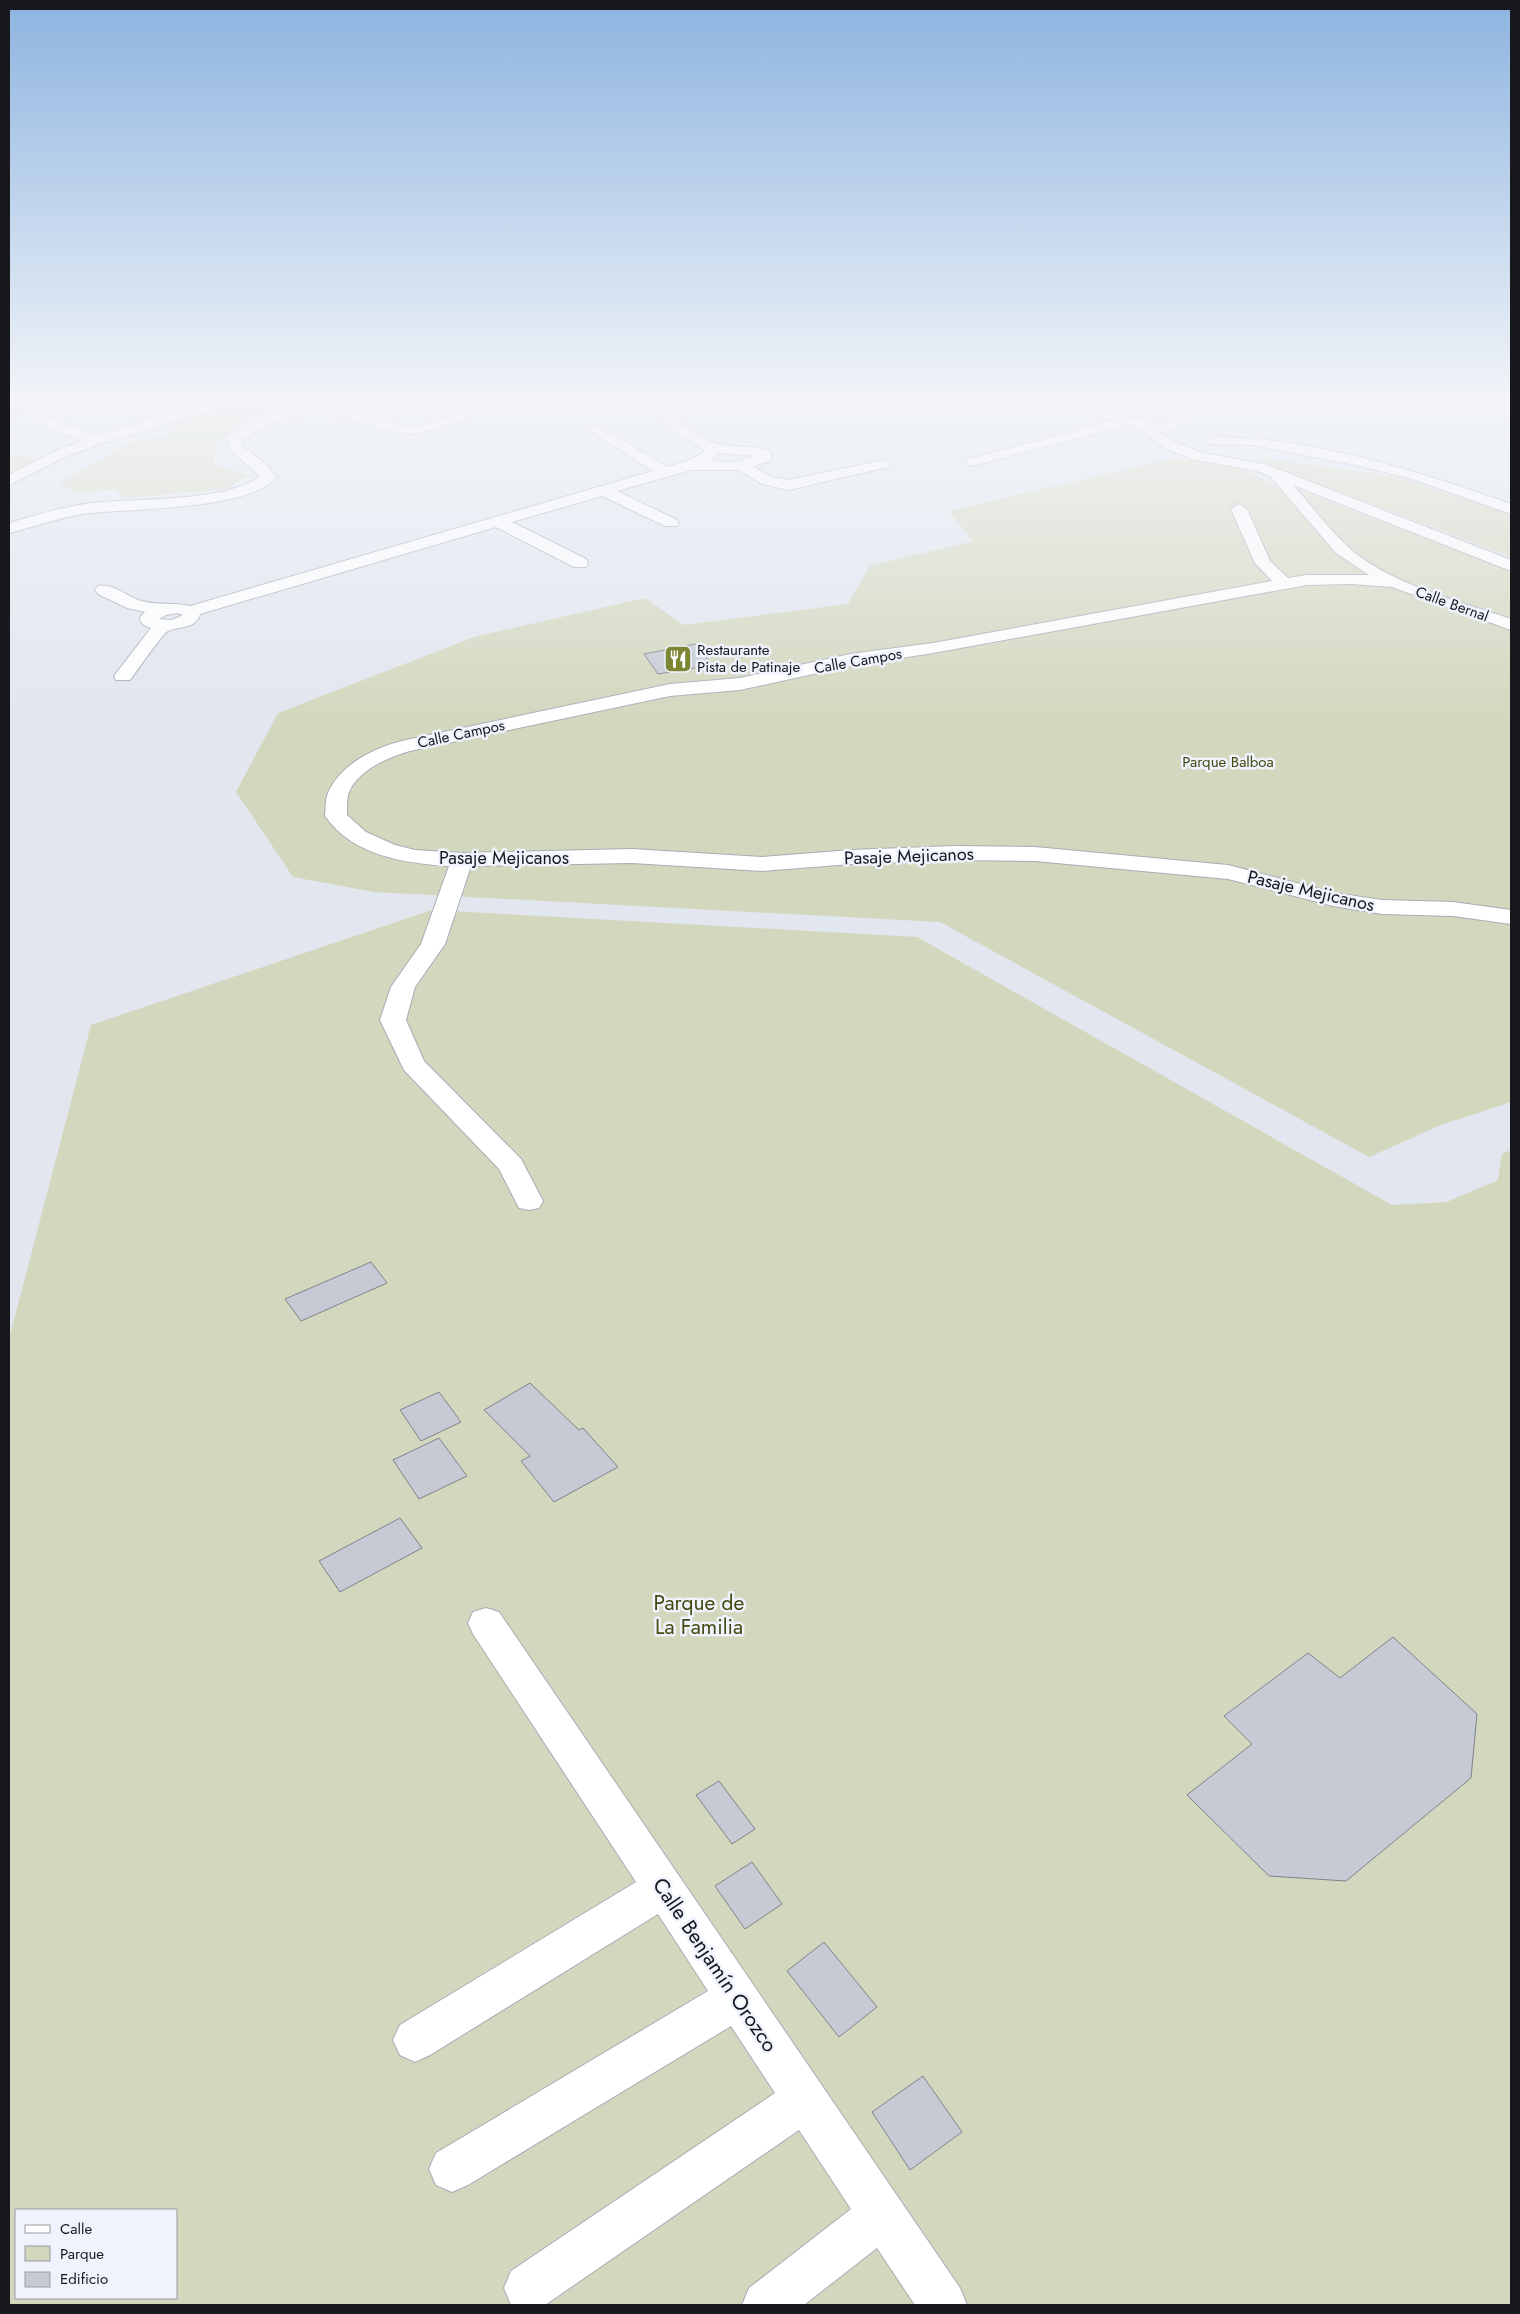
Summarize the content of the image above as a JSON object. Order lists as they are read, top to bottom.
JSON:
{
  "streets": {
    "street": [
      "Calle Bernal",
      "Calle Campos",
      "Pasaje Mejicanos",
      "Calle Benjamín Orozco"
    ]
  },
  "crossings": [
    ["Calle Campos", "Pasaje Mejicanos"]
  ],
  "parks": ["Parque Balboa", "Parque de La Familia"],
  "places": {
    "restaurant": ["Restaurante Pista de Patinaje"]
  },
  "legend": ["Calle", "Parque", "Edificio"]
}
